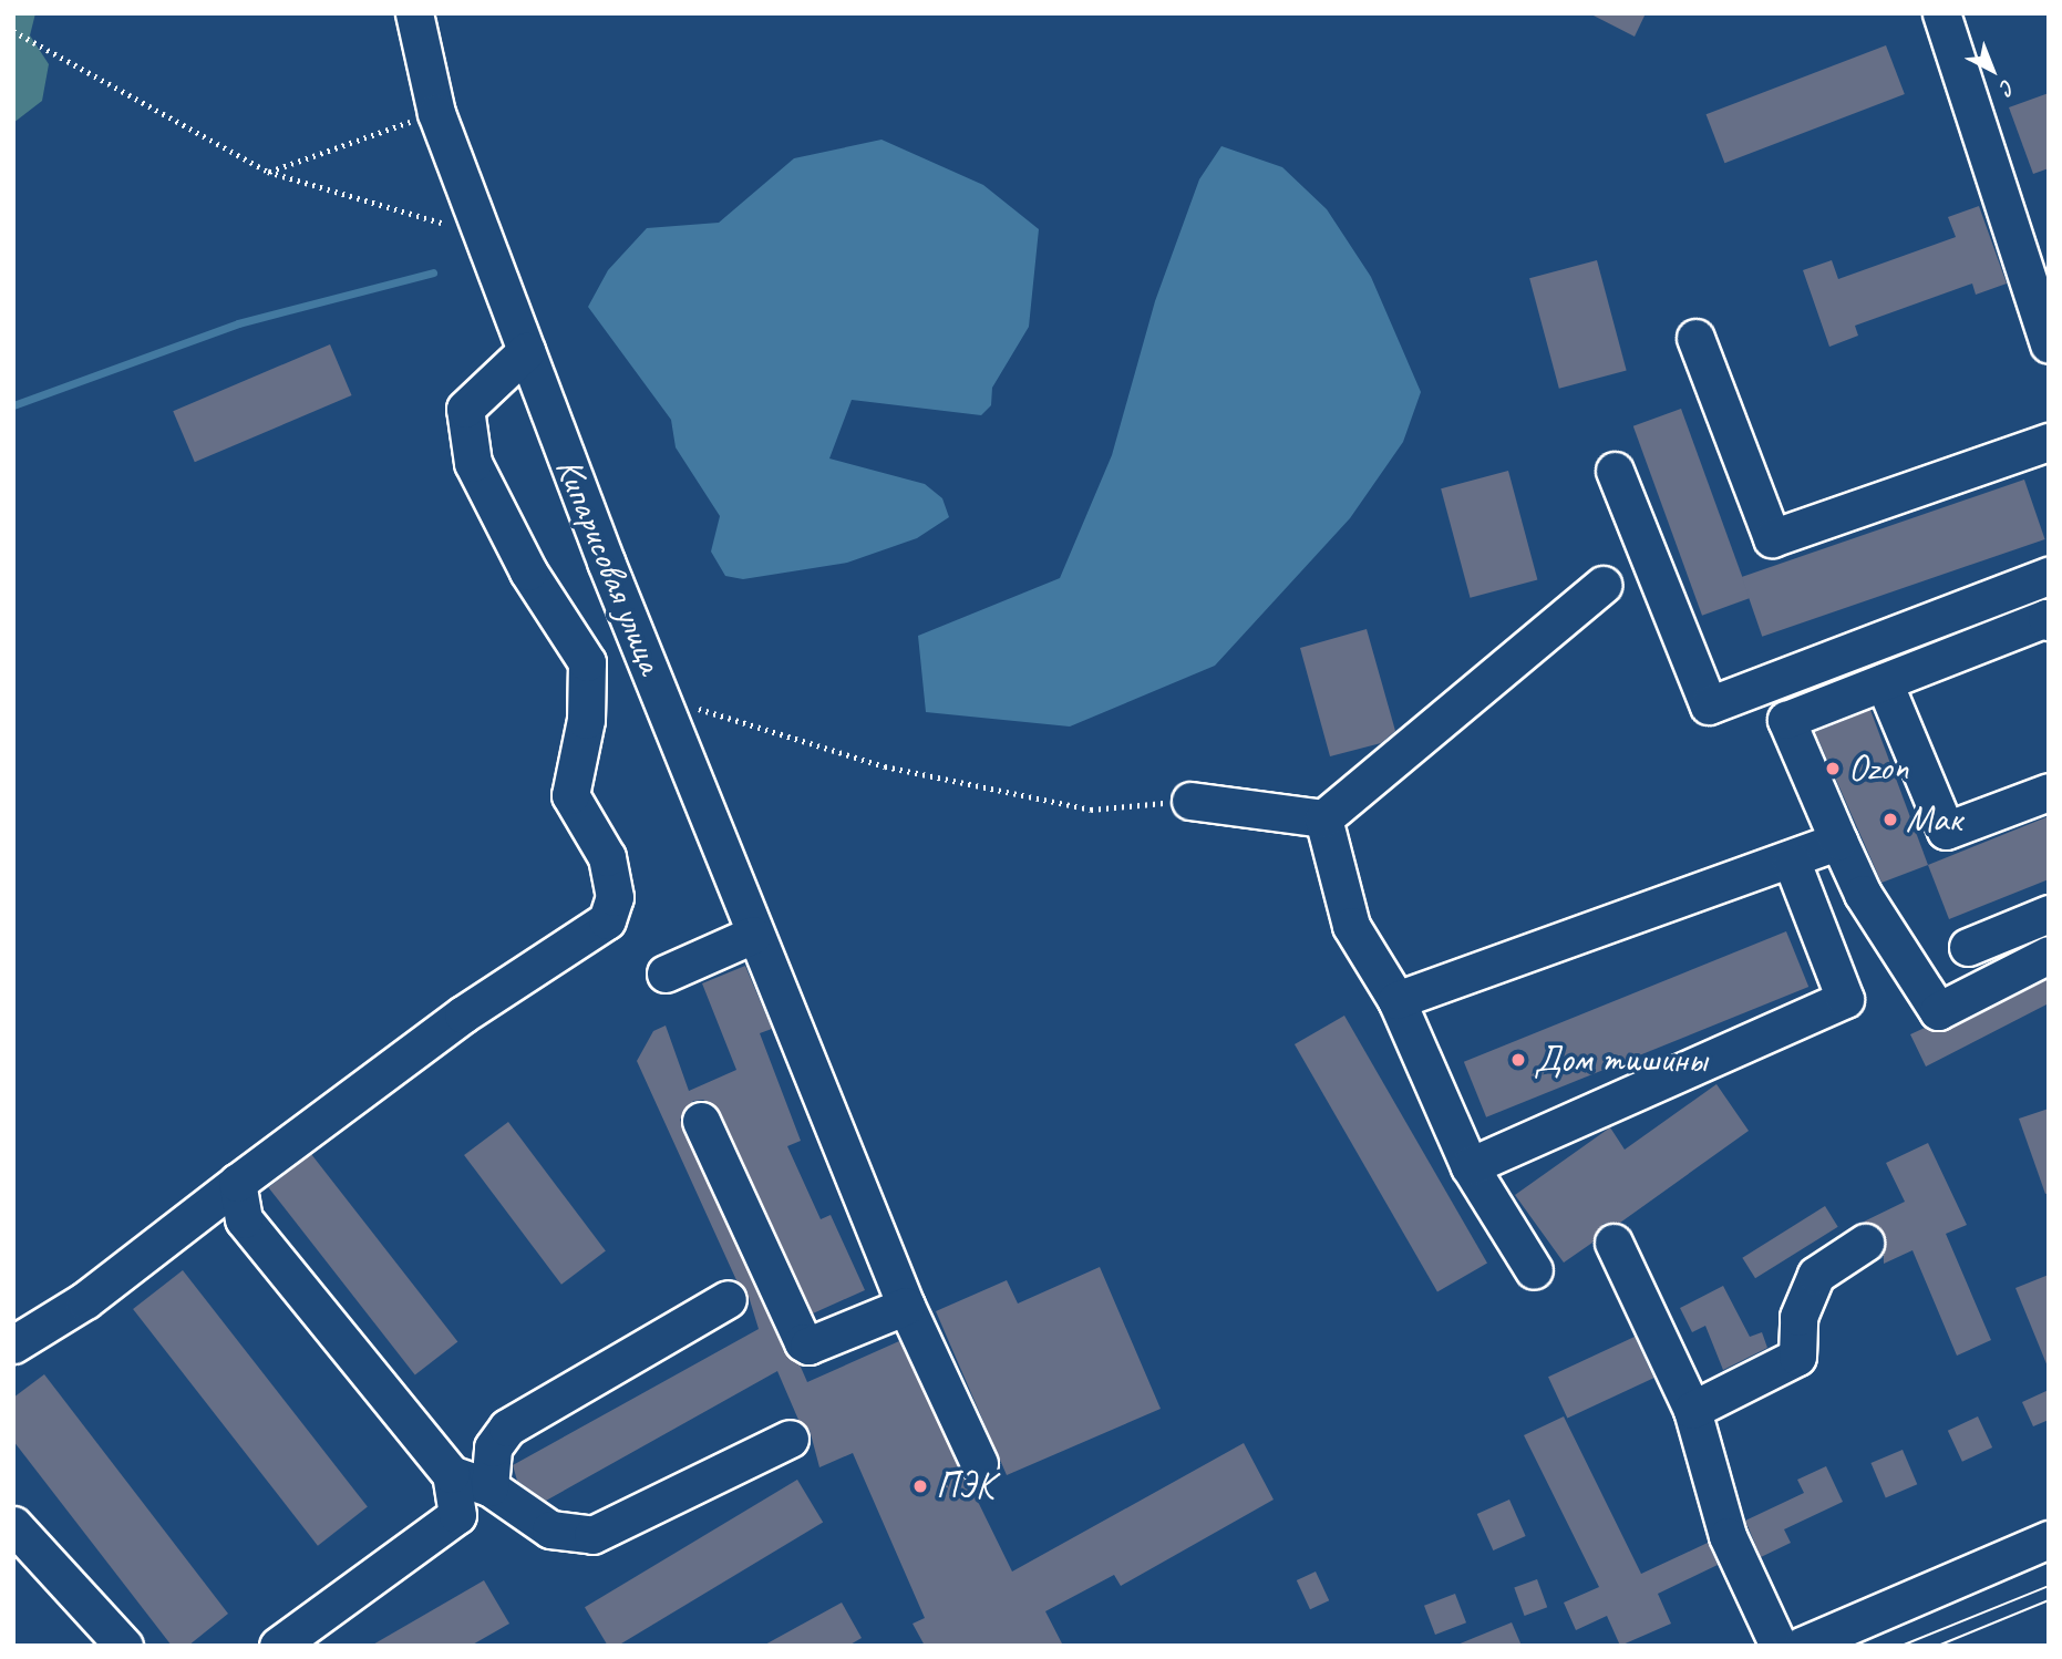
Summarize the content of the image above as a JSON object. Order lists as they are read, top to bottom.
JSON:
{
  "streets": {
    "street": ["Кипарисовая улица"]
  },
  "places": [
    "Ozon",
    "Мак",
    "Дом тишины",
    "ПЭК"
  ],
  "north": "bottom right"
}
